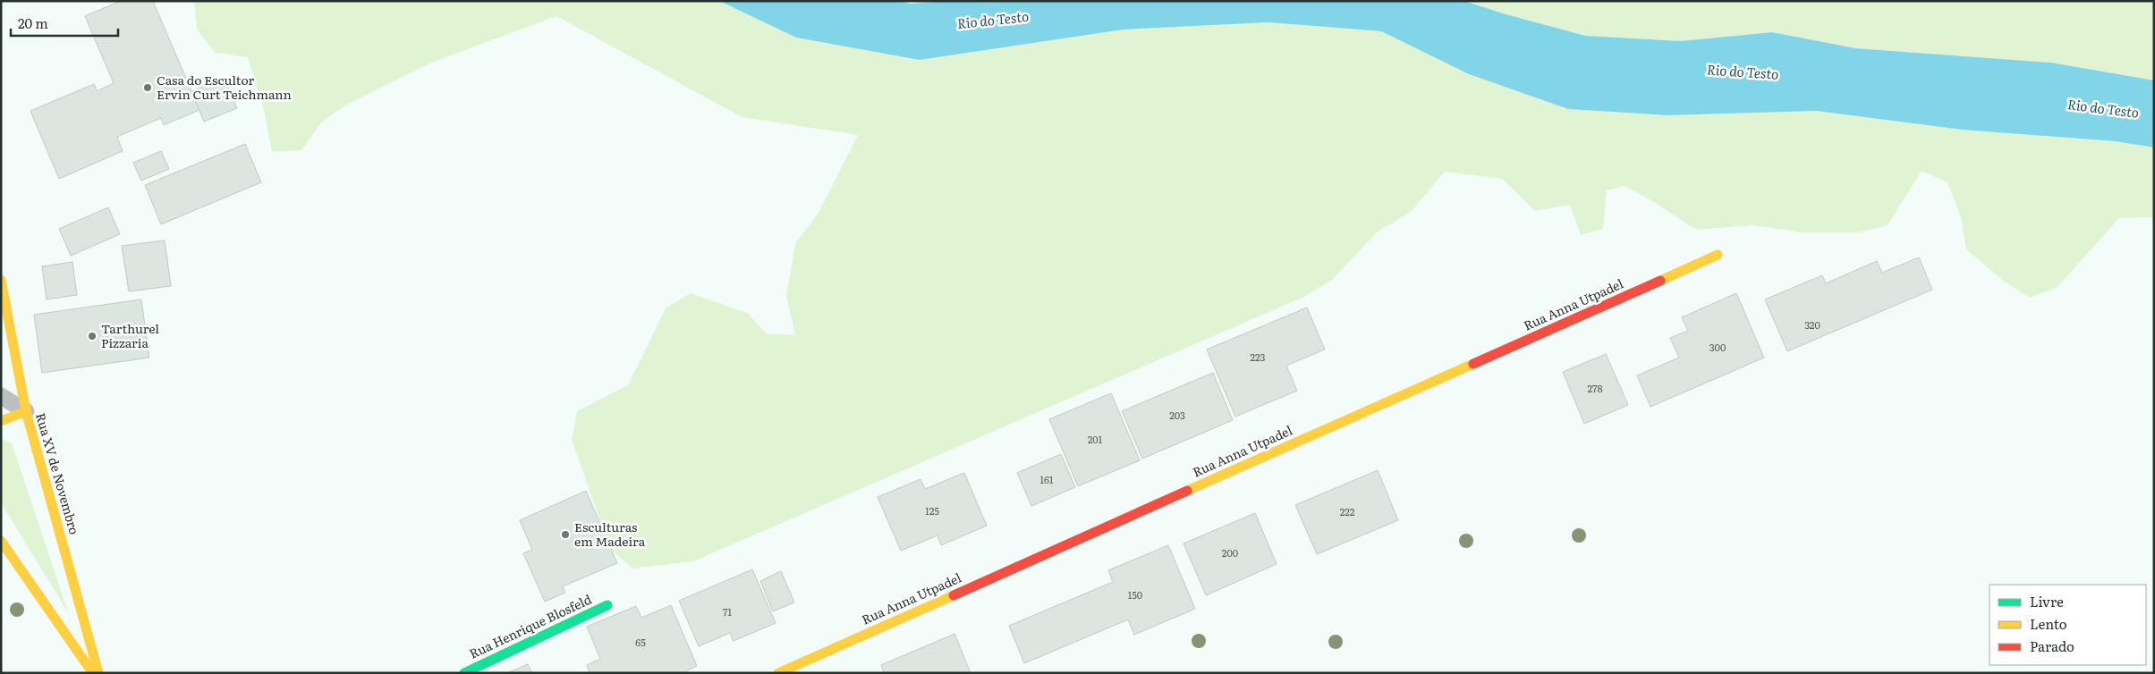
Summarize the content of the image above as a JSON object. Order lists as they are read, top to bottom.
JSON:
{
  "streets": {
    "street": ["Rua Anna Utpadel", "Rua XV de Novembro", "Rua Henrique Blosfeld"]
  },
  "water": ["Rio do Testo"],
  "places": ["Casa do Escultor Ervin Curt Teichmann", "Tarthurel Pizzaria", "Esculturas em Madeira"],
  "house_numbers": [
    "320",
    "300",
    "223",
    "278",
    "203",
    "201",
    "161",
    "125",
    "222",
    "200",
    "150",
    "71",
    "65"
  ],
  "legend": ["Livre", "Lento", "Parado"],
  "scale_bar": "20 m"
}
